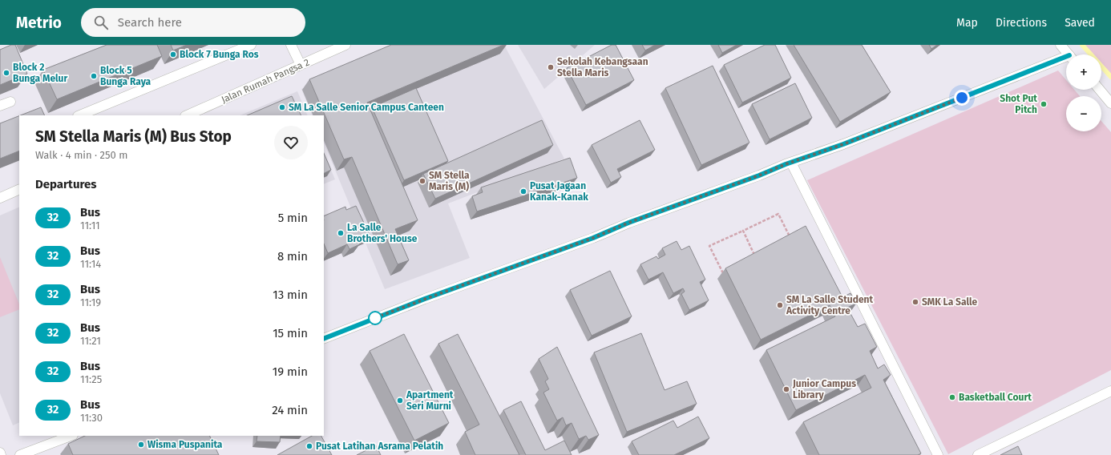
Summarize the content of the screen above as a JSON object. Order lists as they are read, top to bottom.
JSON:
{
  "streets": {
    "street": ["Jalan Rumah Pangsa 2"]
  },
  "places": [
    "Block 7 Bunga Ros",
    "Sekolah Kebangsaan Stella Maris",
    "Block 2 Bunga Melur",
    "Block 5 Bunga Raya",
    "Shot Put Pitch",
    "SM La Salle Senior Campus Canteen",
    "SM Stella Maris (M)",
    "Pusat Jagaan Kanak-Kanak",
    "La Salle Brothers' House",
    "SMK La Salle",
    "SM La Salle Student Activity Centre",
    "Junior Campus Library",
    "Basketball Court",
    "Apartment Seri Murni",
    "Wisma Puspanita",
    "Pusat Latihan Asrama Pelatih"
  ],
  "lines": ["bus line 32"],
  "page": {
    "header": "Metrio",
    "search": "Search here",
    "nav": ["Map", "Directions", "Saved"],
    "map_buttons": ["+", "−"],
    "heading": [
      ["SM Stella Maris (M) Bus Stop", "Walk · 4 min · 250 m"],
      "Departures"
    ],
    "list": [
      {
        "mark": "32",
        "name": "Bus",
        "note": "11:11",
        "value": "5 min"
      },
      {
        "mark": "32",
        "name": "Bus",
        "note": "11:14",
        "value": "8 min"
      },
      {
        "mark": "32",
        "name": "Bus",
        "note": "11:19",
        "value": "13 min"
      },
      {
        "mark": "32",
        "name": "Bus",
        "note": "11:21",
        "value": "15 min"
      },
      {
        "mark": "32",
        "name": "Bus",
        "note": "11:25",
        "value": "19 min"
      },
      {
        "mark": "32",
        "name": "Bus",
        "note": "11:30",
        "value": "24 min"
      }
    ]
  }
}
